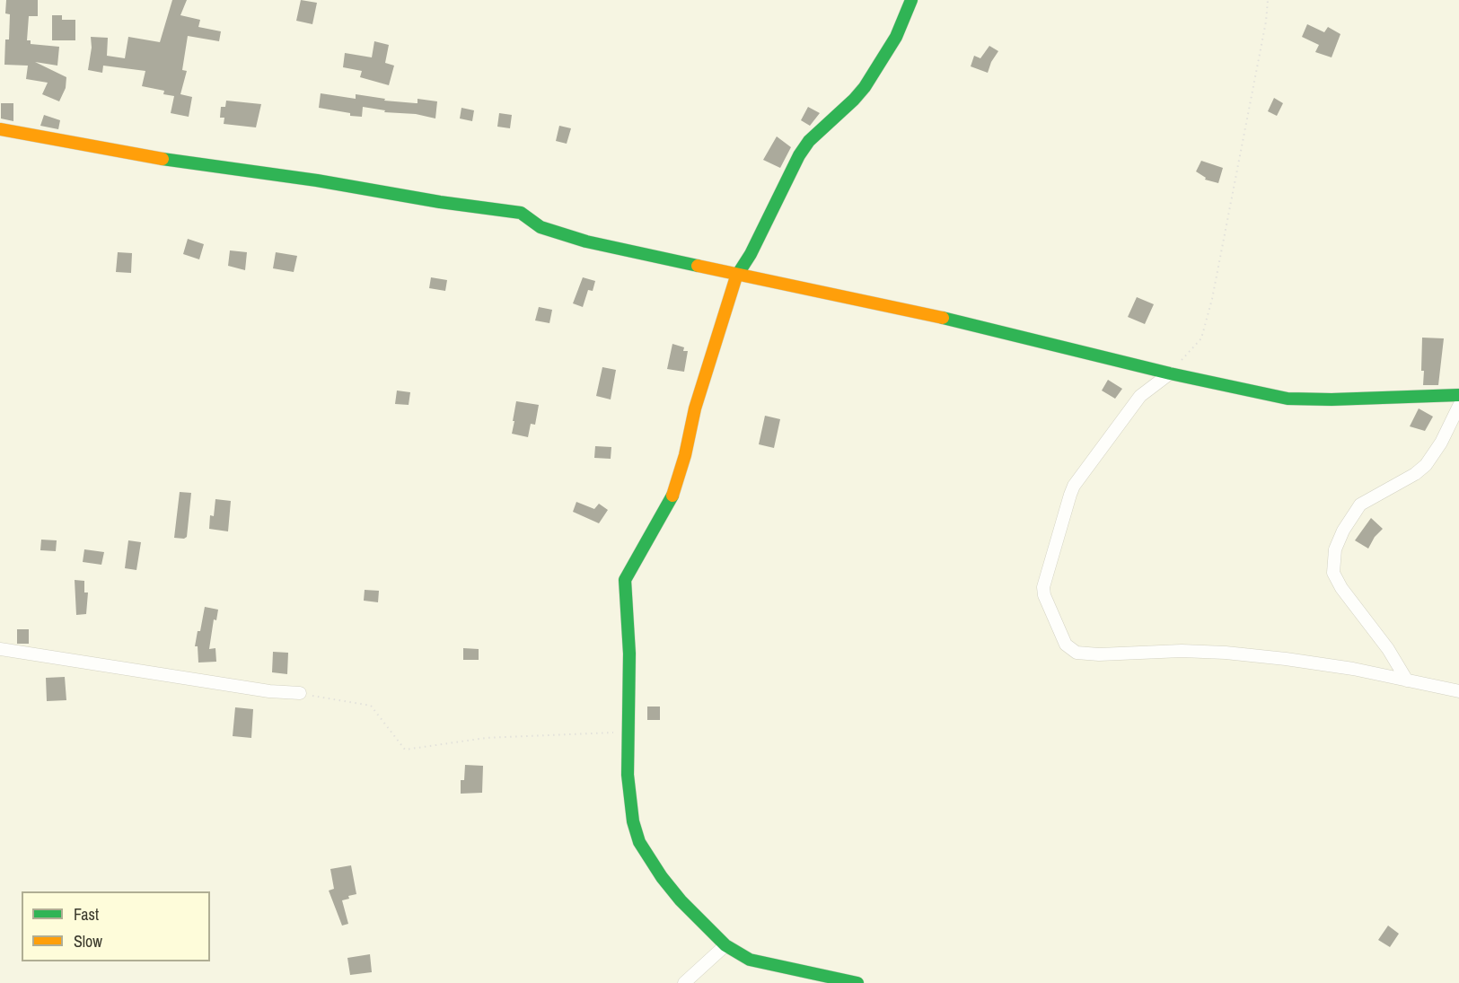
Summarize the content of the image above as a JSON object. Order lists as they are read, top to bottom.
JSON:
{
  "legend": ["Fast", "Slow"]
}
